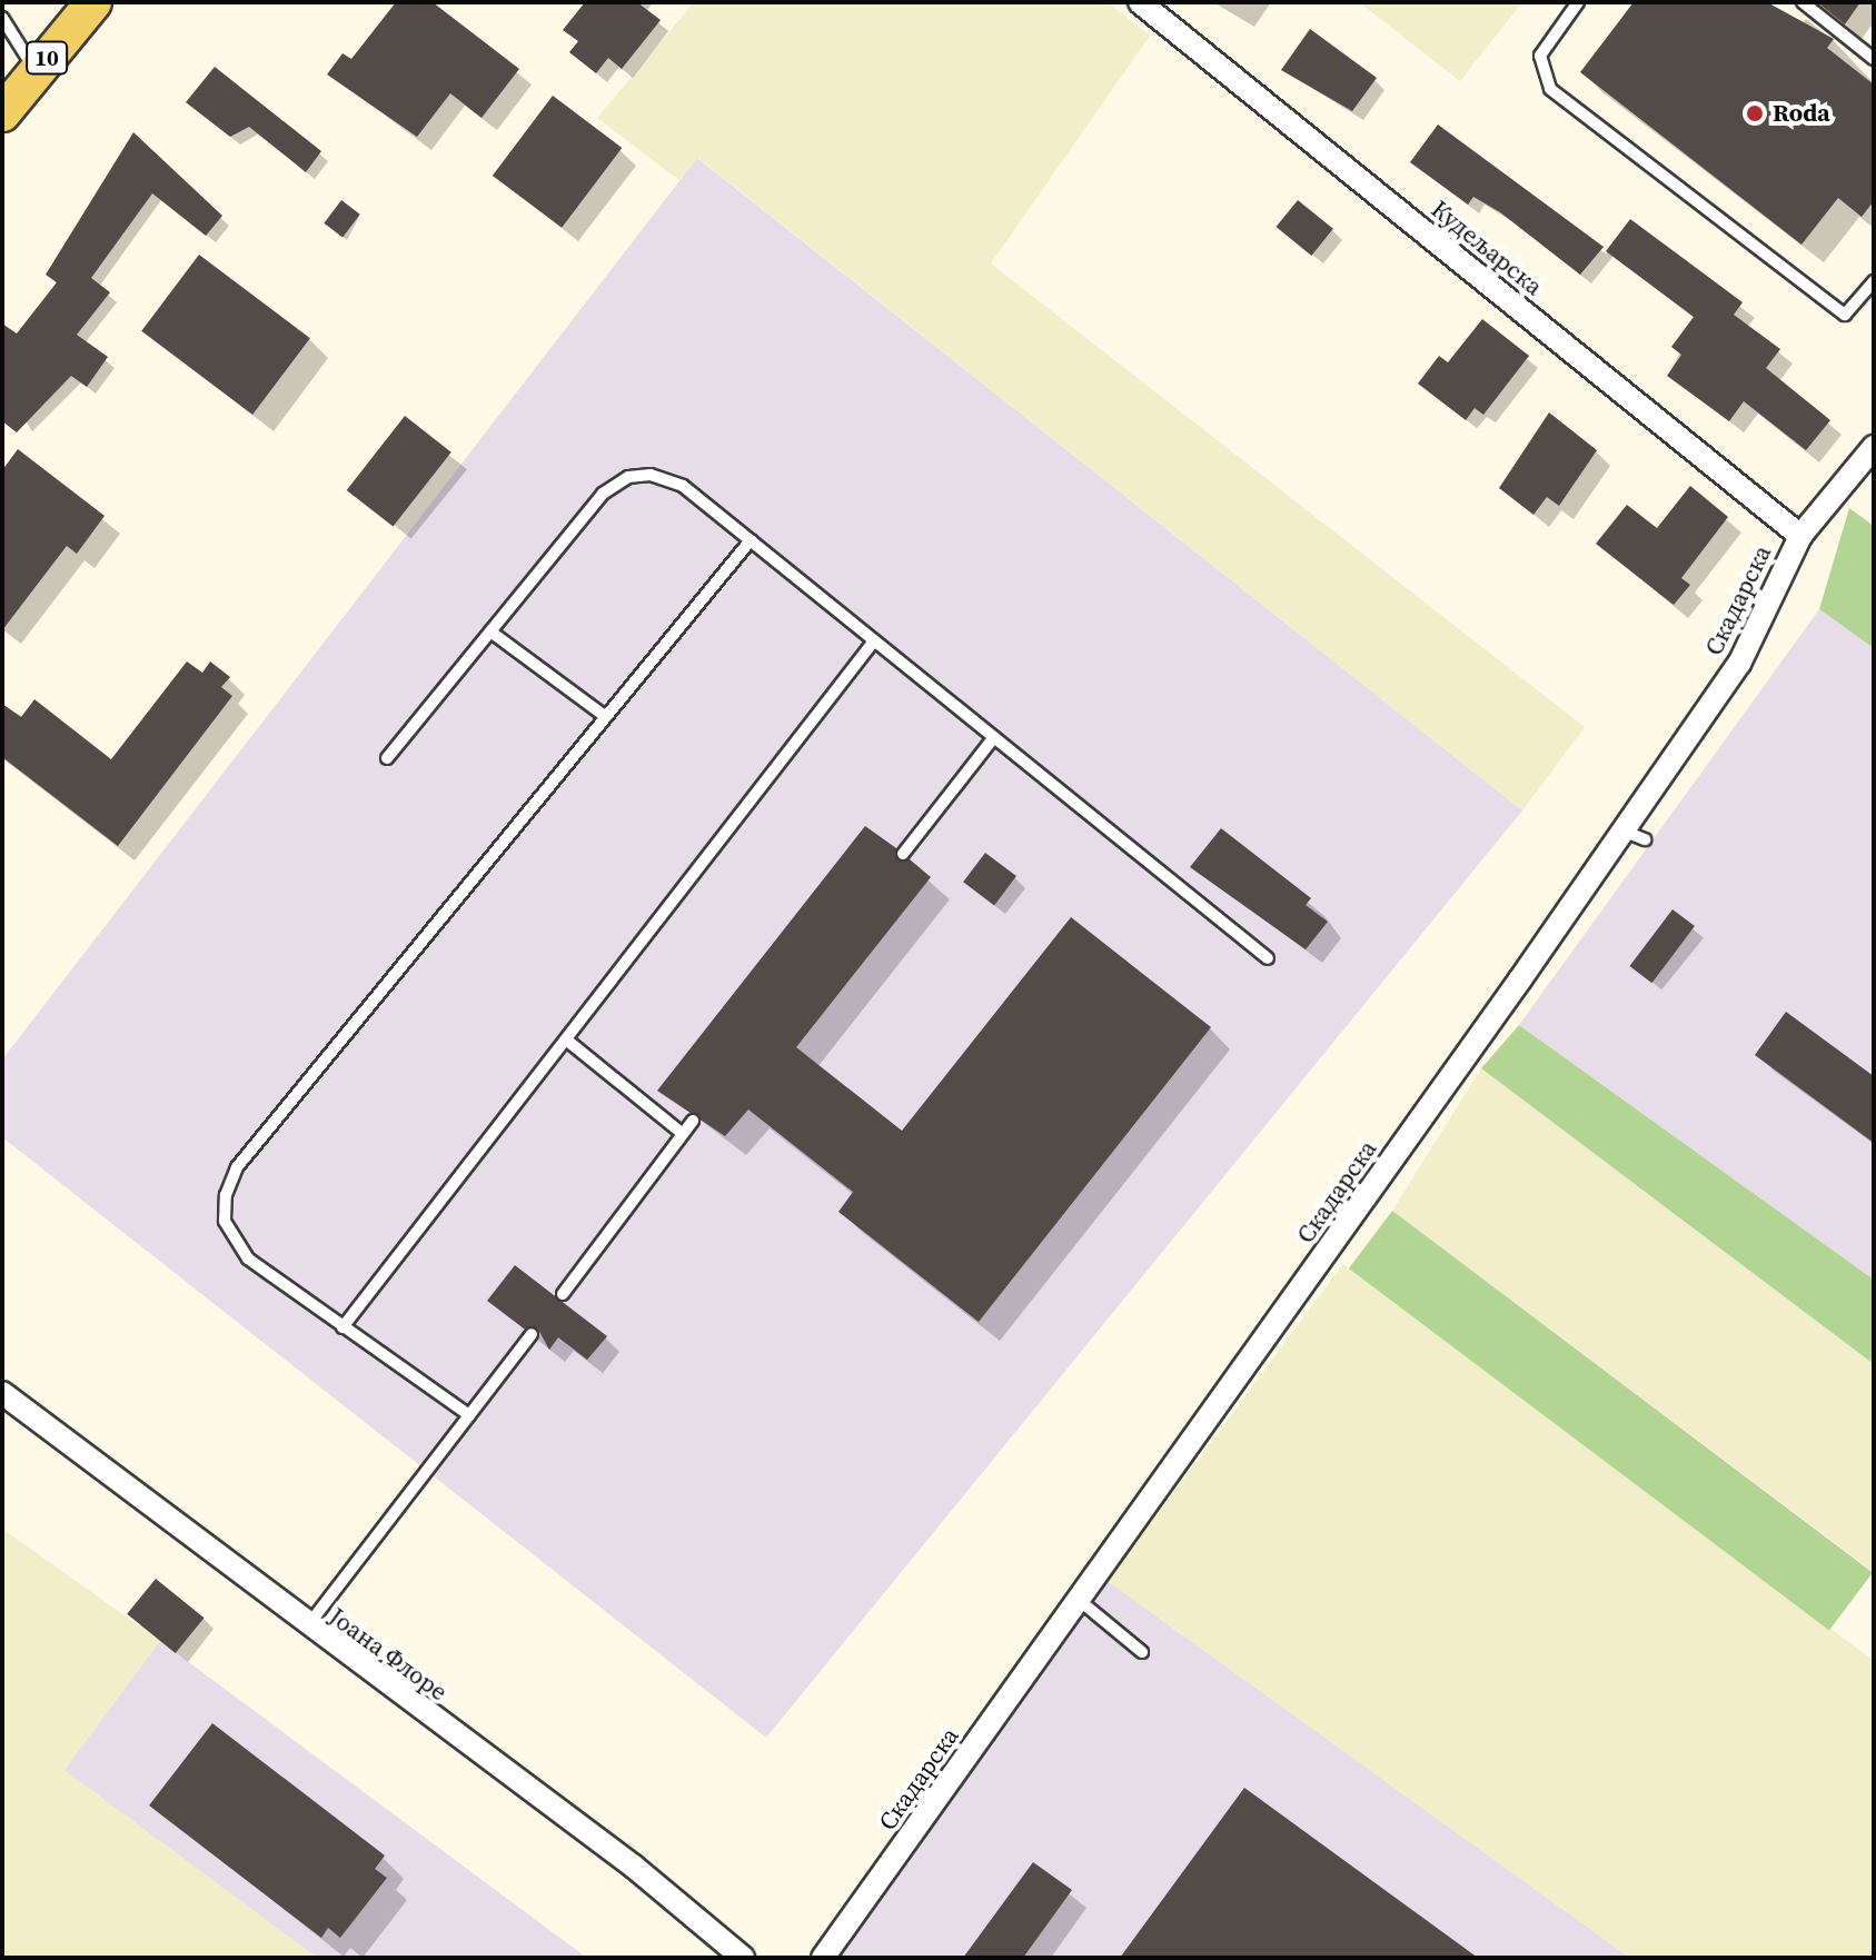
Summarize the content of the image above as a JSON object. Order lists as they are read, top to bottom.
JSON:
{
  "streets": {
    "main road": ["10"],
    "street": ["Кудељарска", "Скадарска", "Јоана Флоре"]
  },
  "crossings": [
    ["Кудељарска", "Скадарска"]
  ],
  "places": ["Roda"]
}
